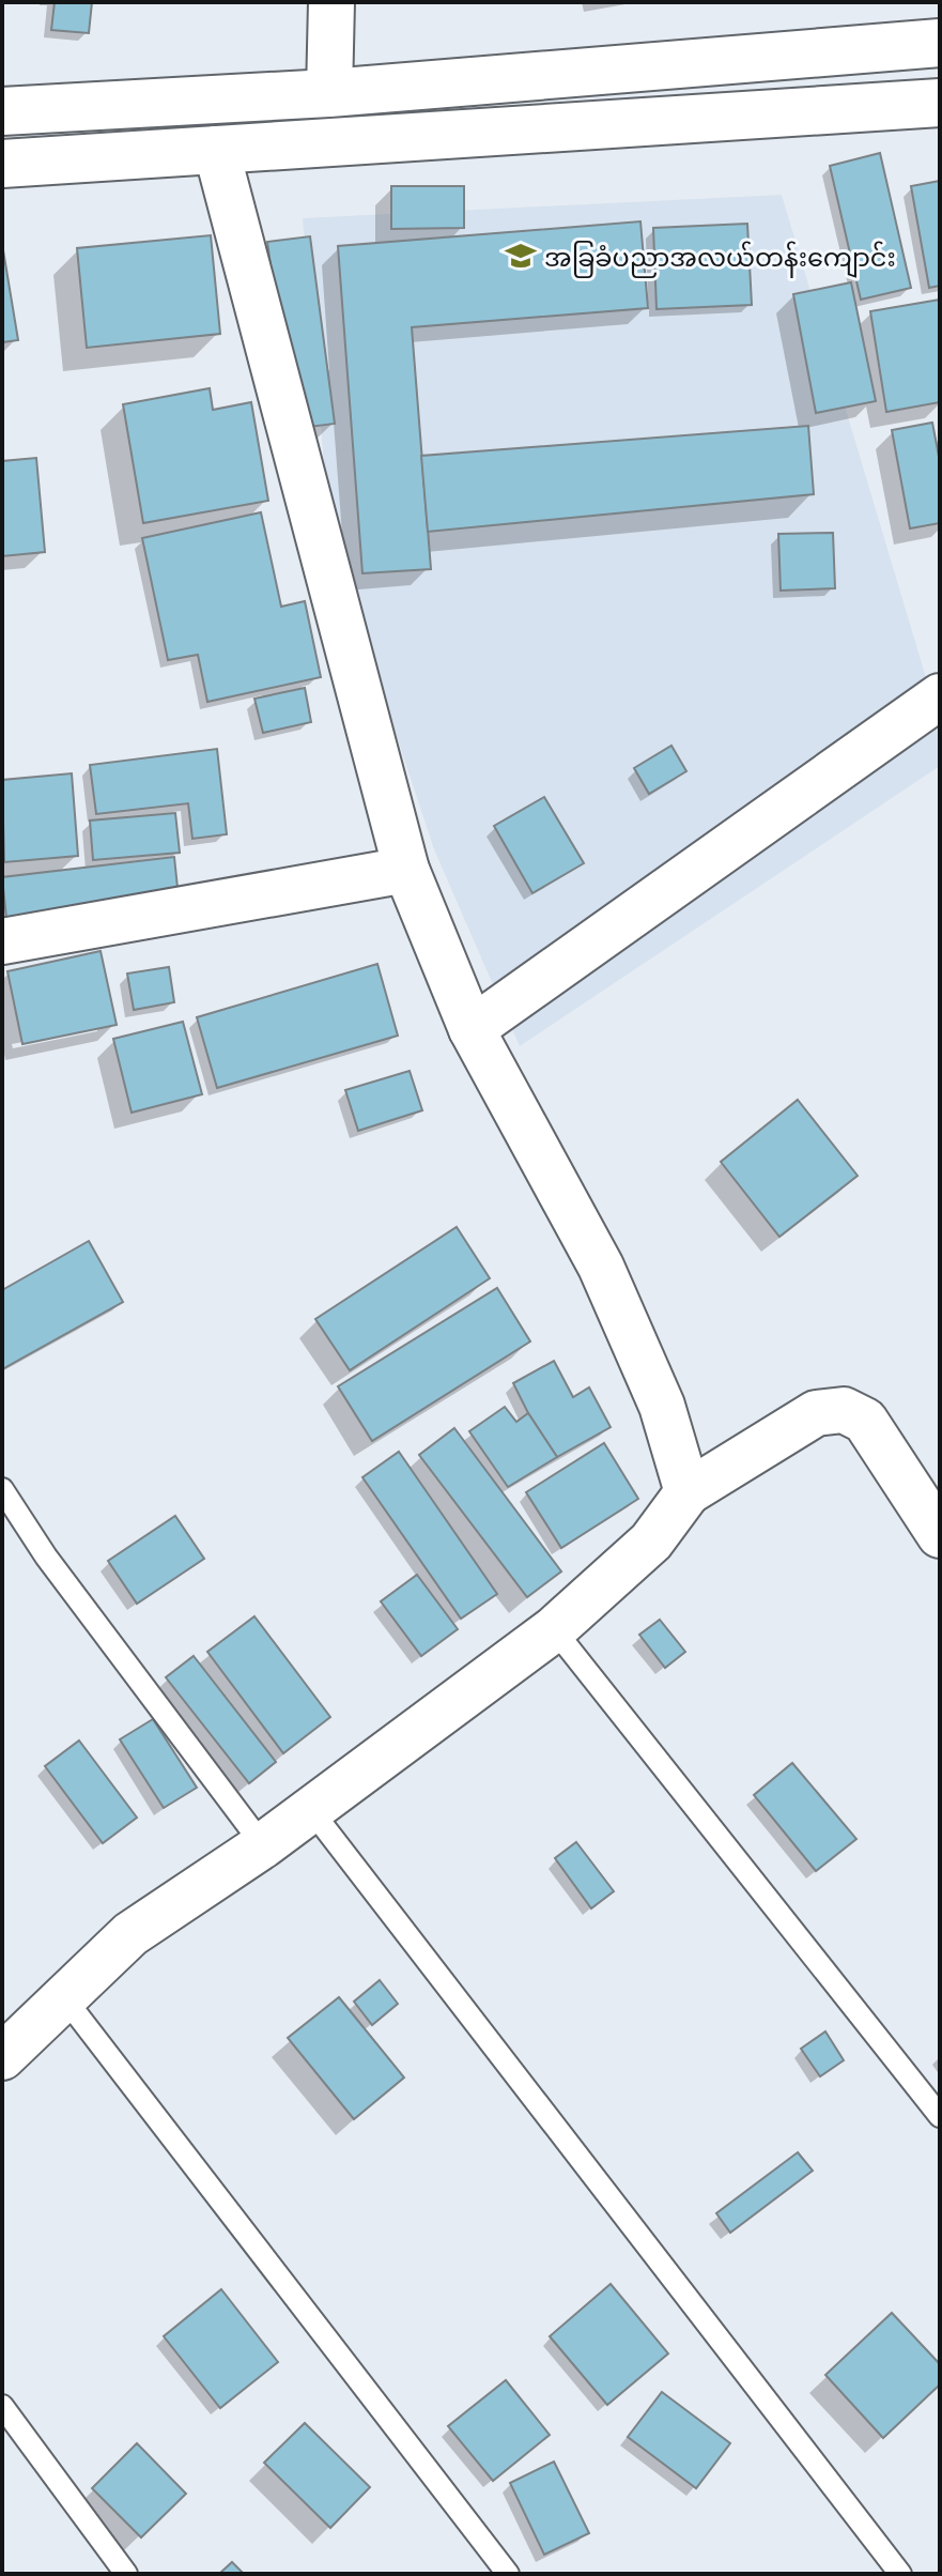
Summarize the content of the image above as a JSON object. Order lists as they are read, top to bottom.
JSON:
{
  "places": {
    "school or university": ["အခြခံပညာအလယ်တန်းကျောင်း"]
  }
}
